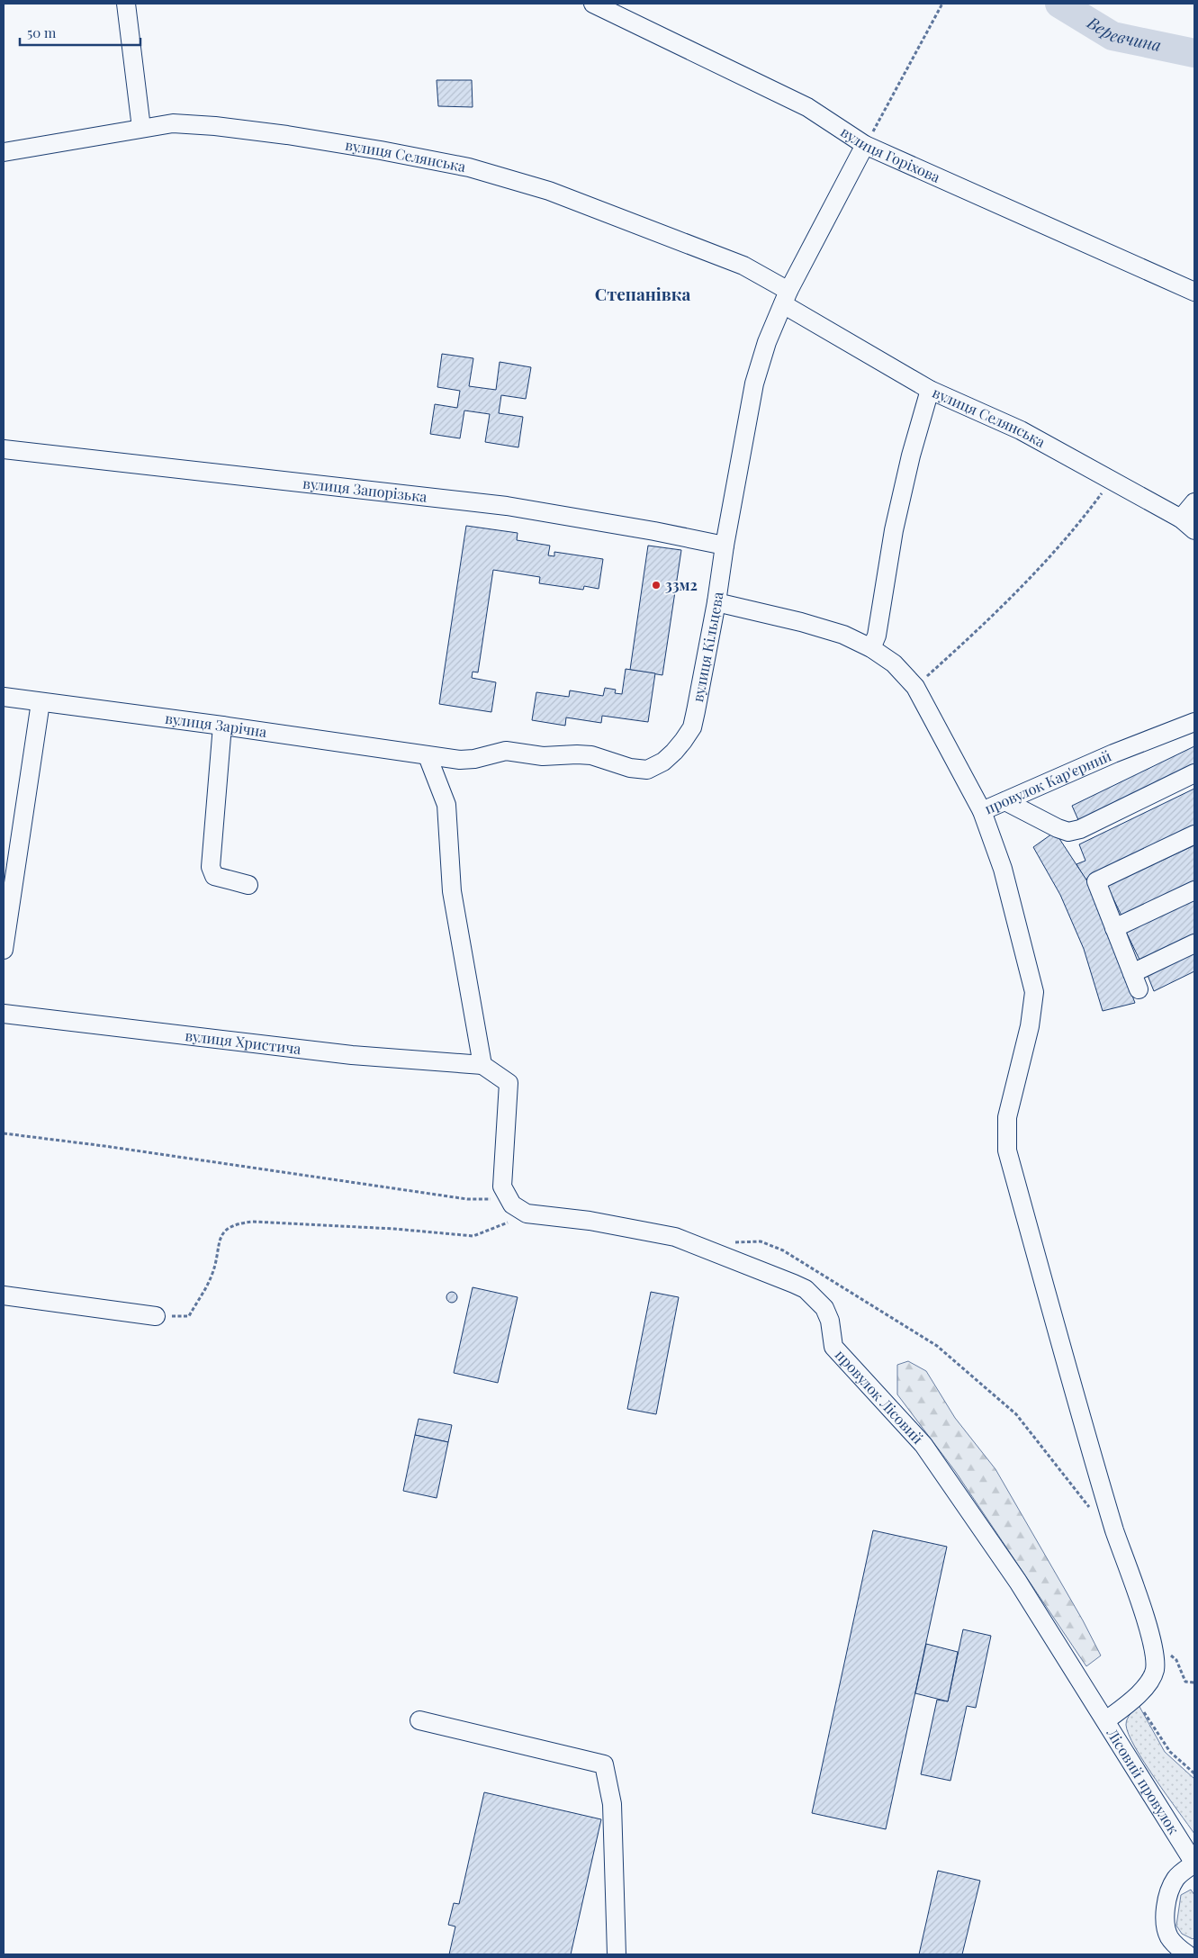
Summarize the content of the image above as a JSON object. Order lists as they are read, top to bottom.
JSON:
{
  "streets": {
    "street": [
      "вулиця Горіхова",
      "вулиця Селянська",
      "вулиця Запорізька",
      "вулиця Кільцева",
      "вулиця Зарічна",
      "провулок Кар'єрний",
      "вулиця Христича",
      "провулок Лісовий",
      "Лісовий провулок"
    ]
  },
  "crossings": [
    ["вулиця Горіхова", "вулиця Кільцева"],
    ["вулиця Селянська", "вулиця Кільцева"],
    ["вулиця Запорізька", "вулиця Кільцева"],
    ["вулиця Кільцева", "вулиця Зарічна"],
    ["вулиця Кільцева", "провулок Кар'єрний"],
    ["провулок Лісовий", "Лісовий провулок"]
  ],
  "districts": ["Степанівка"],
  "water": ["Веревчина"],
  "places": ["33м2"],
  "scale_bar": "50 m"
}
